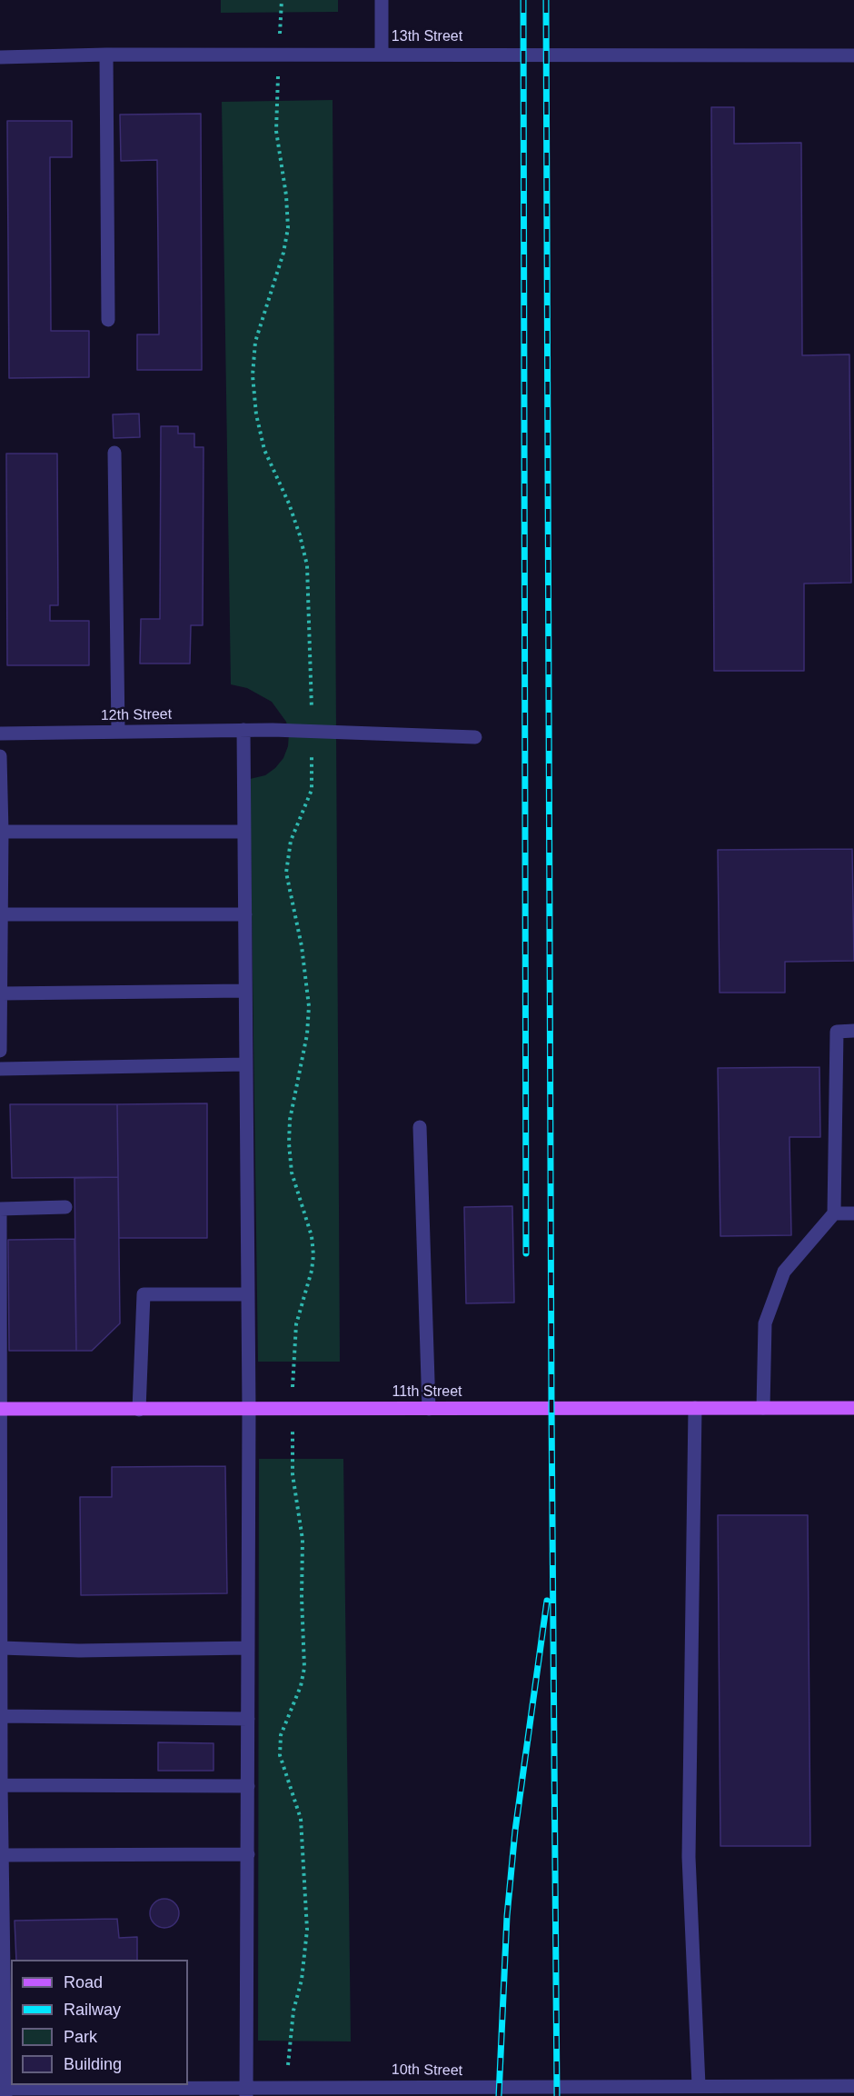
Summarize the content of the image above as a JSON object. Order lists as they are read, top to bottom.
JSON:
{
  "streets": {
    "main road": ["11th Street"],
    "street": ["13th Street", "12th Street", "10th Street"]
  },
  "legend": [
    "Road",
    "Railway",
    "Park",
    "Building"
  ]
}
